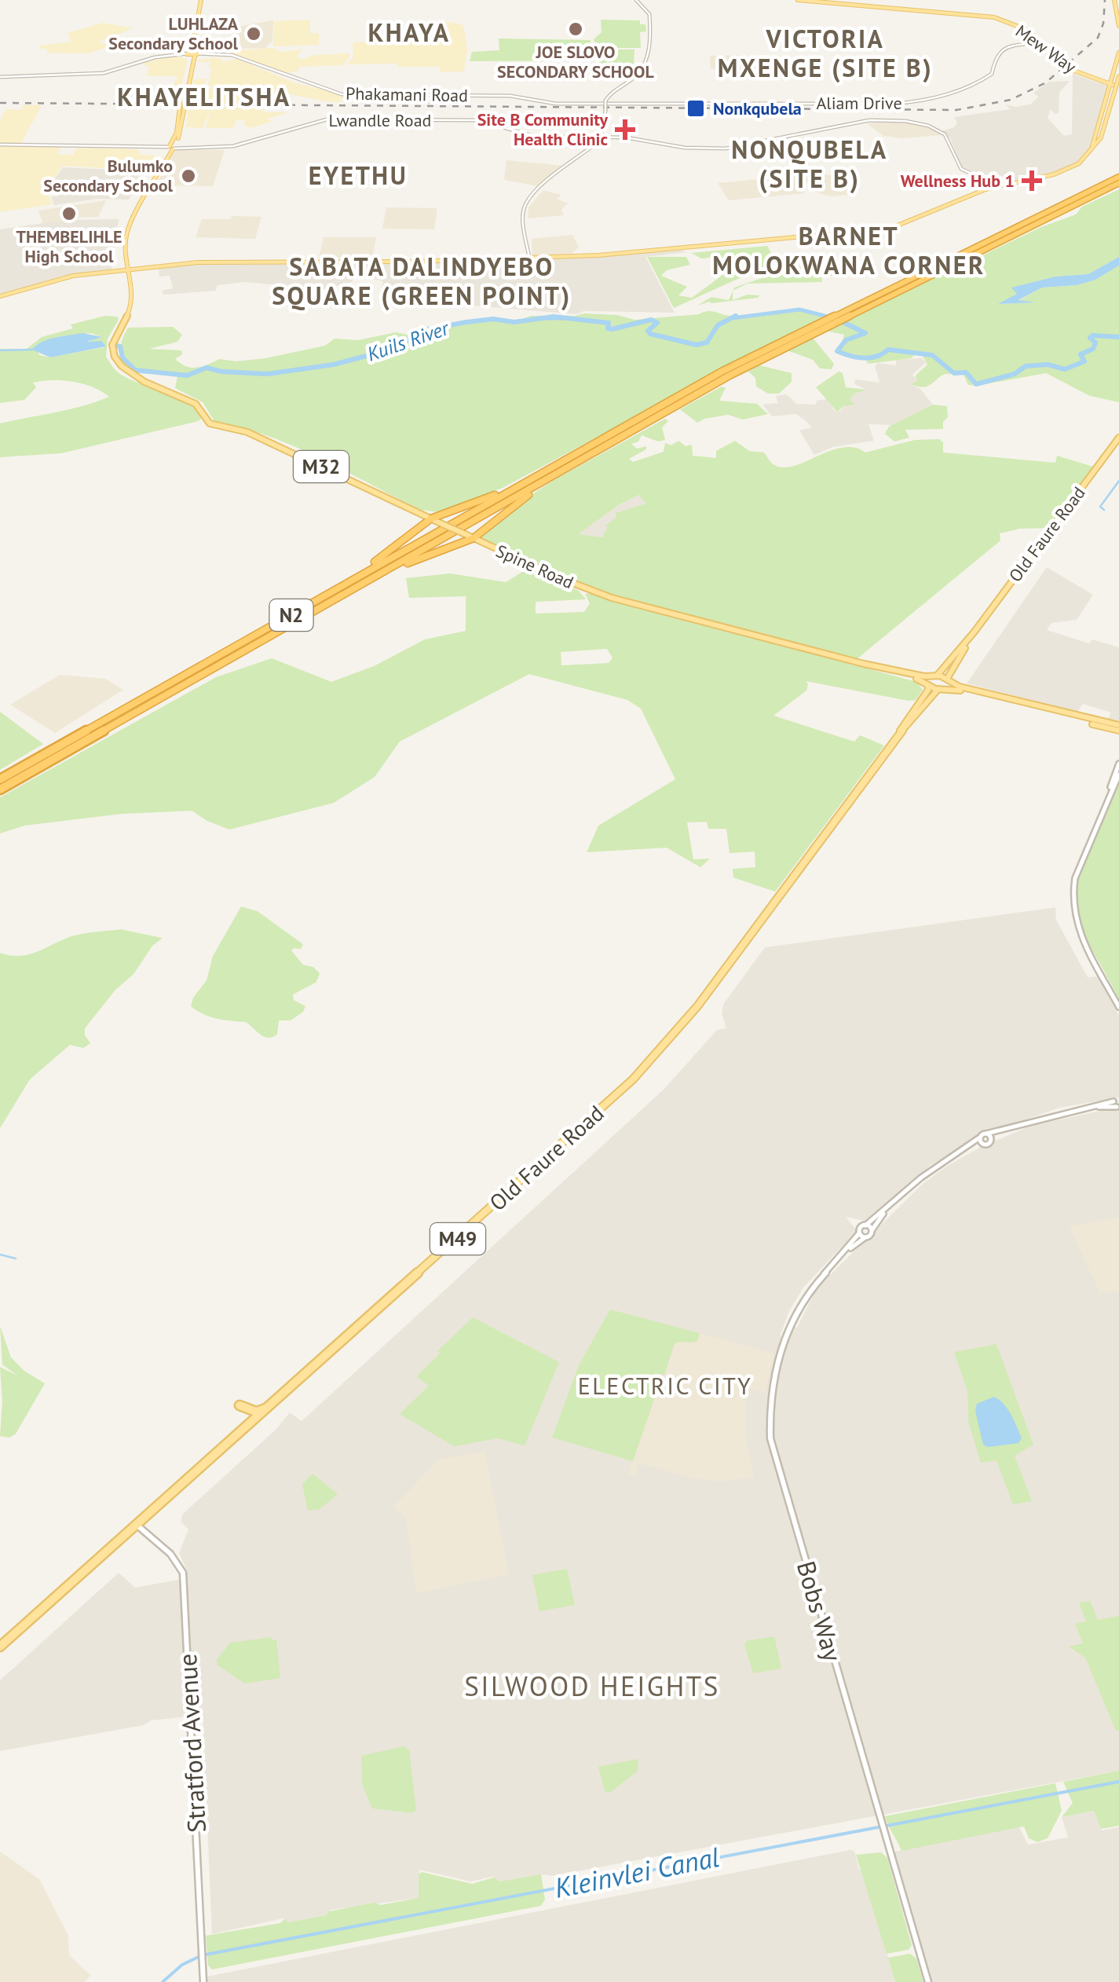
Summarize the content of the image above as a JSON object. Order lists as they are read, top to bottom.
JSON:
{
  "streets": {
    "highway": ["N2"],
    "main road": [
      "Mew Way",
      "M32",
      "Old Faure Road",
      "Spine Road",
      "M49"
    ],
    "street": [
      "Phakamani Road",
      "Aliam Drive",
      "Lwandle Road",
      "Bobs Way",
      "Stratford Avenue"
    ]
  },
  "crossings": [
    ["Mew Way", "Aliam Drive"],
    ["Phakamani Road", "Aliam Drive"],
    ["Phakamani Road", "Spine Road"],
    ["Lwandle Road", "Spine Road"],
    ["Old Faure Road", "Spine Road"],
    ["Old Faure Road", "Stratford Avenue"]
  ],
  "districts": [
    "KHAYA",
    "VICTORIA MXENGE (SITE B)",
    "KHAYELITSHA",
    "NONQUBELA (SITE B)",
    "EYETHU",
    "BARNET MOLOKWANA CORNER",
    "SABATA DALINDYEBO SQUARE (GREEN POINT)",
    "ELECTRIC CITY",
    "SILWOOD HEIGHTS"
  ],
  "water": ["Kuils River", "Kleinvlei Canal"],
  "places": {
    "other": [
      "JOE SLOVO SECONDARY SCHOOL",
      "LUHLAZA Secondary School",
      "Bulumko Secondary School",
      "THEMBELIHLE High School"
    ],
    "transit": ["Nonkqubela"],
    "health": ["Site B Community Health Clinic", "Wellness Hub 1"]
  }
}
